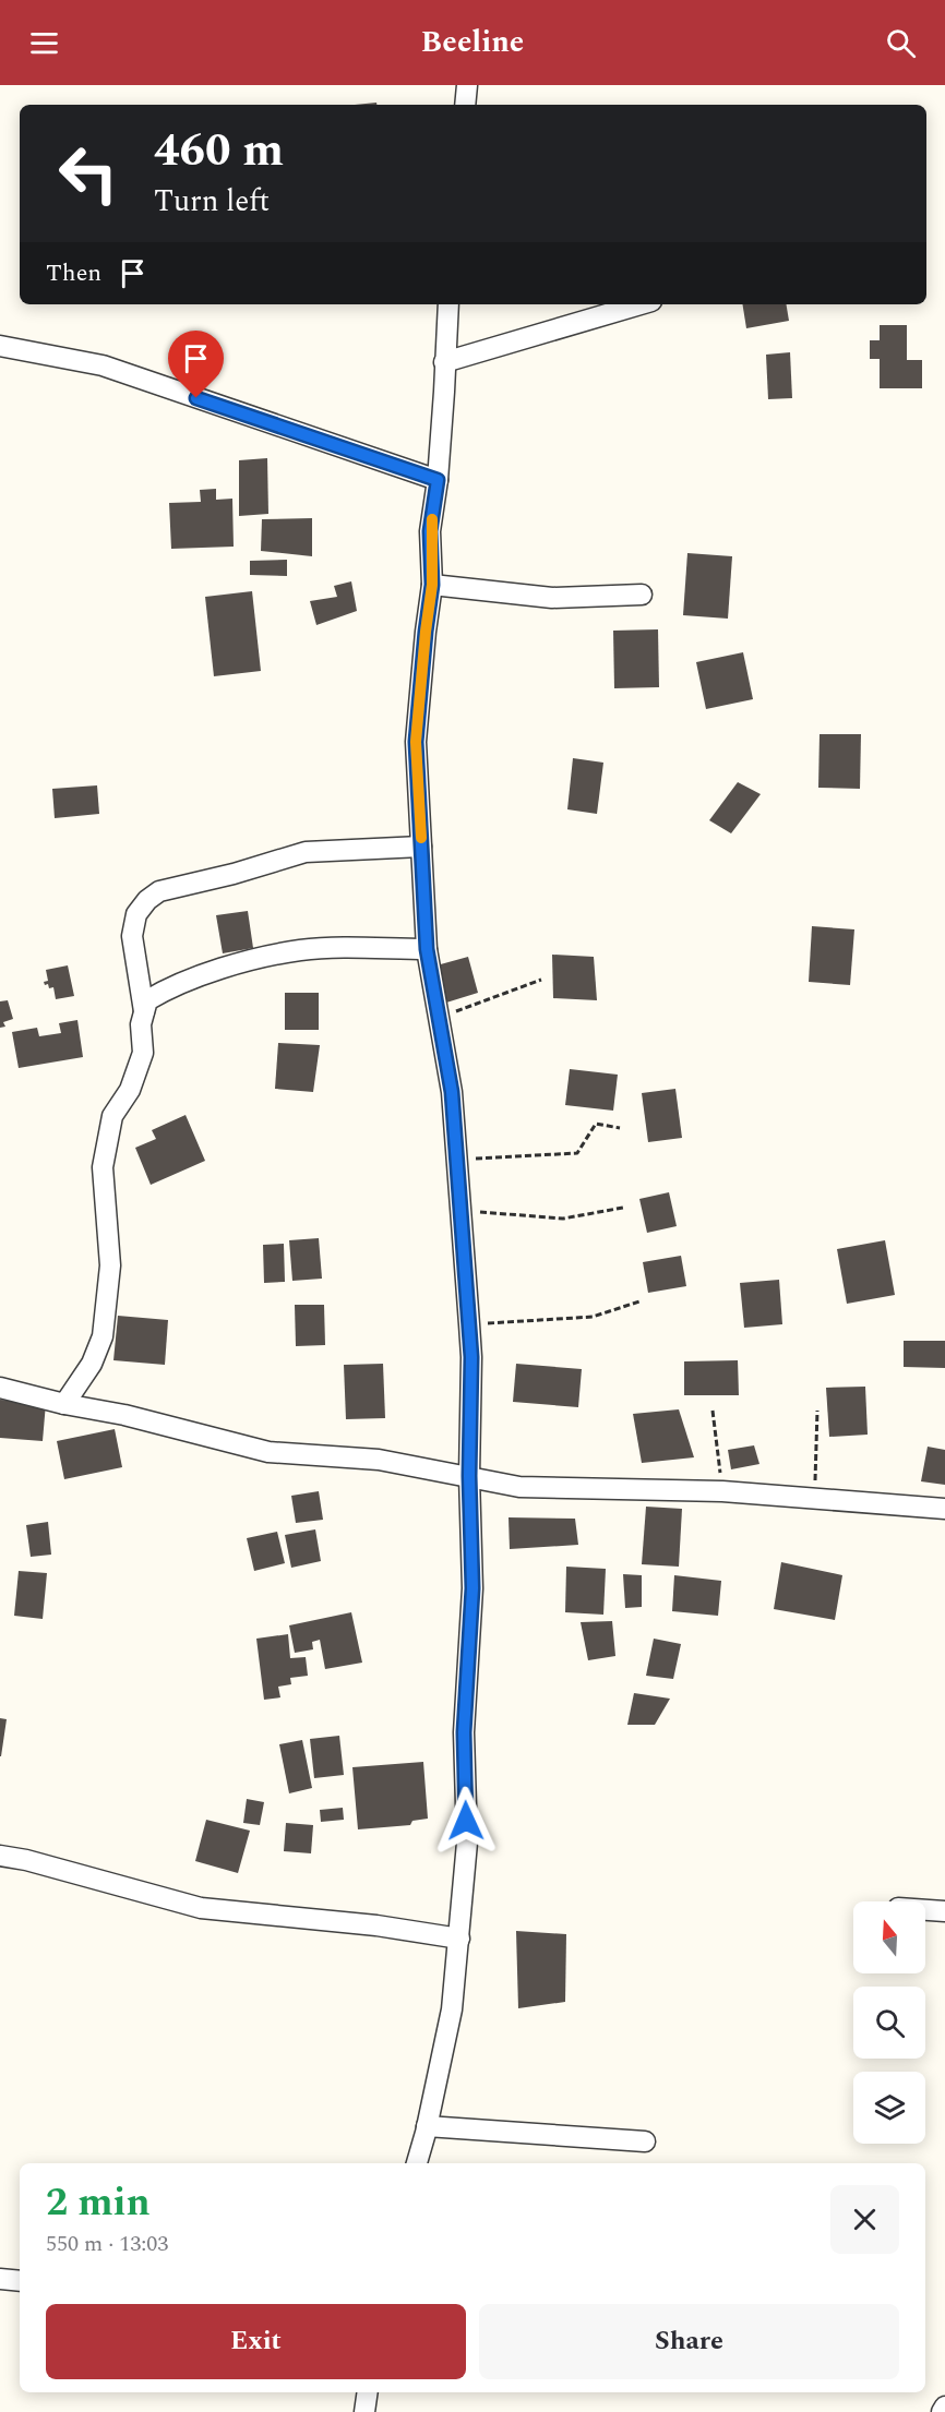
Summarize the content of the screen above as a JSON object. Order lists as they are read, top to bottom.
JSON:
{
  "north": "top",
  "page": {
    "header": "Beeline",
    "turn": ["460 m", "Turn left"],
    "then": "Then",
    "heading": ["2 min", "550 m · 13:03"],
    "buttons": ["Exit", "Share"]
  }
}
